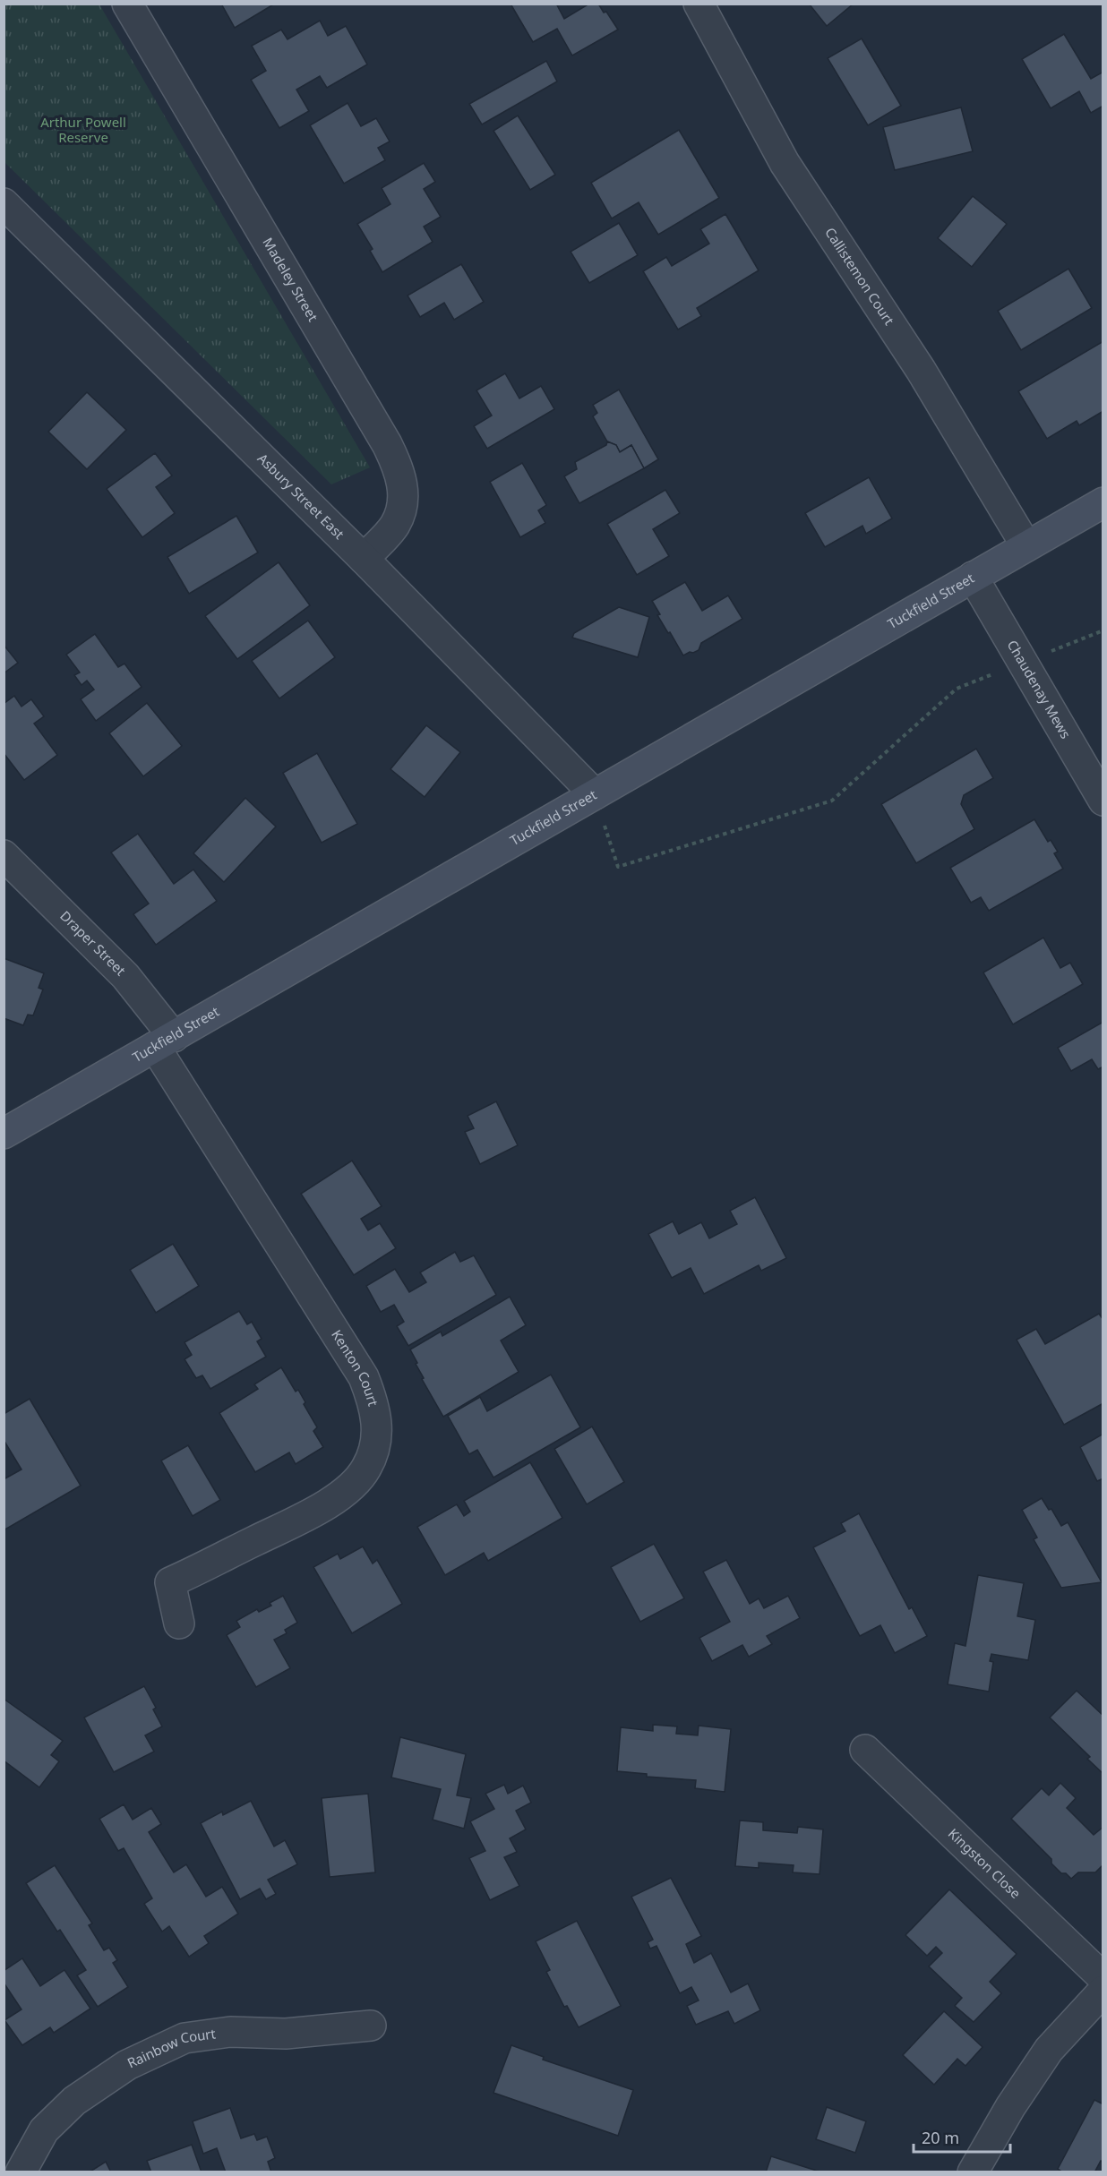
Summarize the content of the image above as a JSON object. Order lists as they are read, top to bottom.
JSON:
{
  "streets": {
    "main road": ["Tuckfield Street"],
    "street": [
      "Callistemon Court",
      "Madeley Street",
      "Asbury Street East",
      "Chaudenay Mews",
      "Draper Street",
      "Kenton Court",
      "Kingston Close",
      "Rainbow Court"
    ]
  },
  "crossings": [
    ["Callistemon Court", "Tuckfield Street"],
    ["Madeley Street", "Asbury Street East"],
    ["Asbury Street East", "Tuckfield Street"],
    ["Tuckfield Street", "Chaudenay Mews"],
    ["Tuckfield Street", "Draper Street"],
    ["Tuckfield Street", "Kenton Court"],
    ["Draper Street", "Kenton Court"]
  ],
  "parks": ["Arthur Powell Reserve"],
  "scale_bar": "20 m"
}
